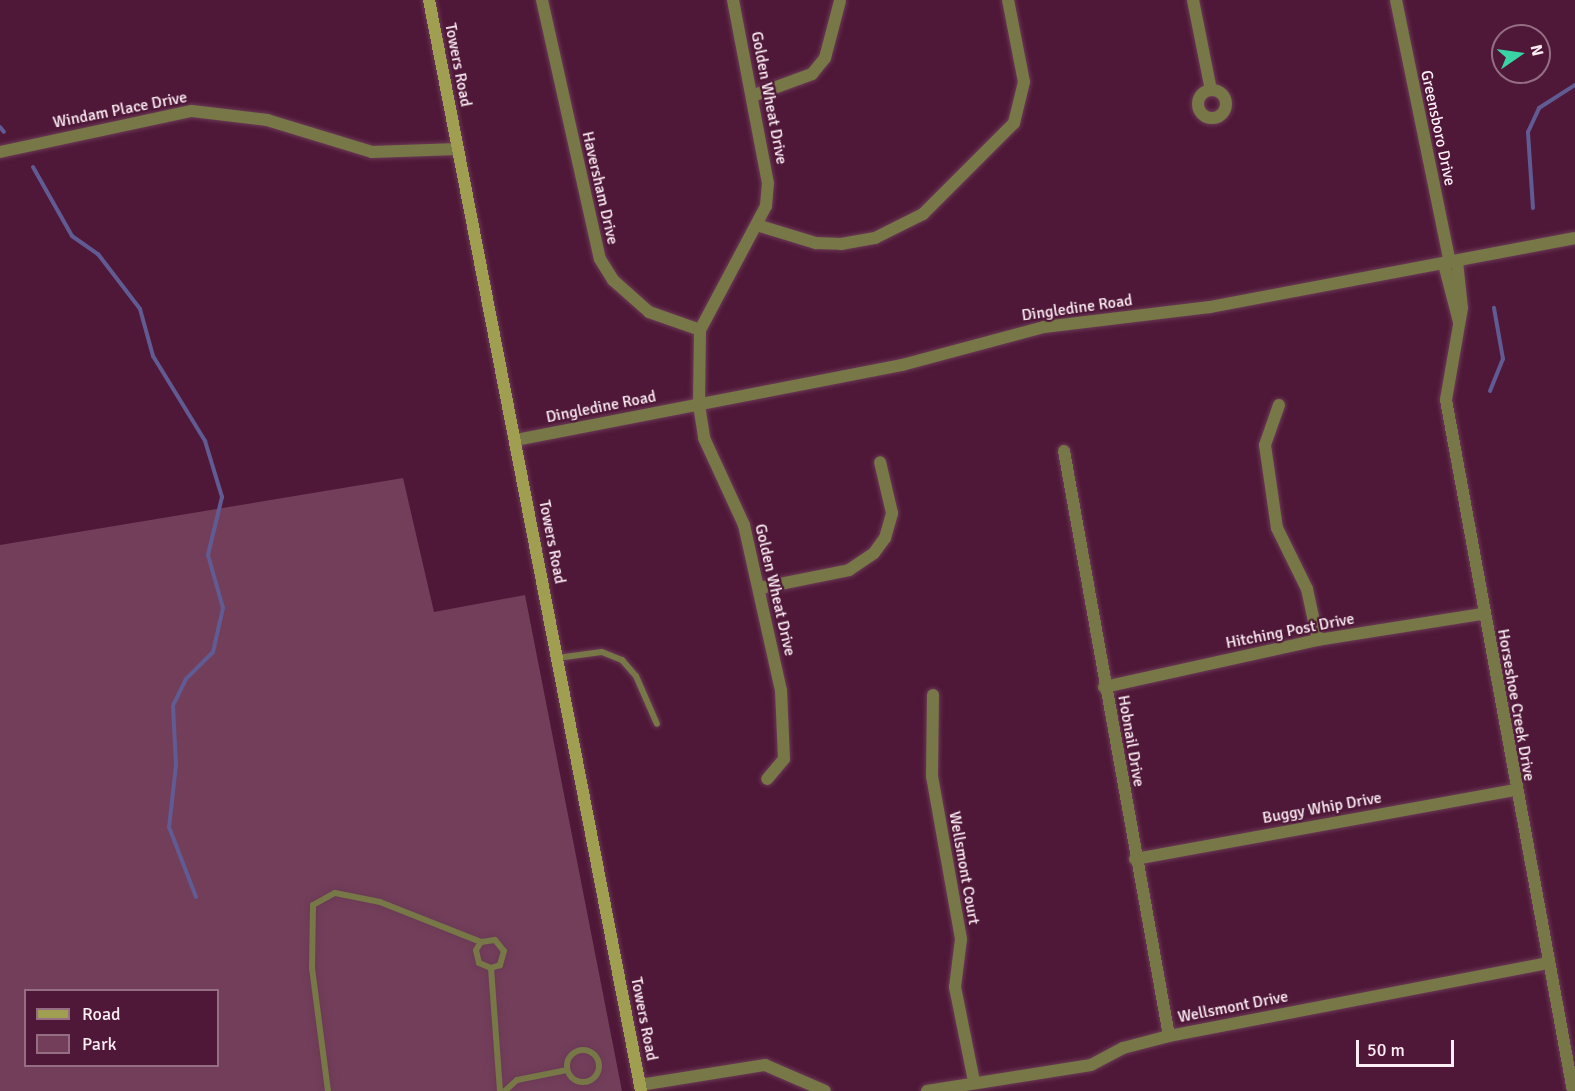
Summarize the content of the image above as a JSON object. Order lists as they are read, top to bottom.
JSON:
{
  "streets": {
    "main road": ["Towers Road"],
    "street": [
      "Golden Wheat Drive",
      "Windam Place Drive",
      "Greensboro Drive",
      "Haversham Drive",
      "Dingledine Road",
      "Hitching Post Drive",
      "Horseshoe Creek Drive",
      "Hobnail Drive",
      "Buggy Whip Drive",
      "Wellsmont Court",
      "Wellsmont Drive"
    ]
  },
  "crossings": [
    ["Towers Road", "Windam Place Drive"],
    ["Towers Road", "Dingledine Road"],
    ["Golden Wheat Drive", "Haversham Drive"],
    ["Golden Wheat Drive", "Dingledine Road"],
    ["Greensboro Drive", "Dingledine Road"],
    ["Greensboro Drive", "Horseshoe Creek Drive"],
    ["Dingledine Road", "Horseshoe Creek Drive"],
    ["Hitching Post Drive", "Horseshoe Creek Drive"],
    ["Hitching Post Drive", "Hobnail Drive"],
    ["Horseshoe Creek Drive", "Buggy Whip Drive"],
    ["Horseshoe Creek Drive", "Wellsmont Drive"],
    ["Hobnail Drive", "Buggy Whip Drive"],
    ["Hobnail Drive", "Wellsmont Drive"],
    ["Wellsmont Court", "Wellsmont Drive"]
  ],
  "legend": ["Road", "Park"],
  "scale_bar": "50 m",
  "north": "right"
}
